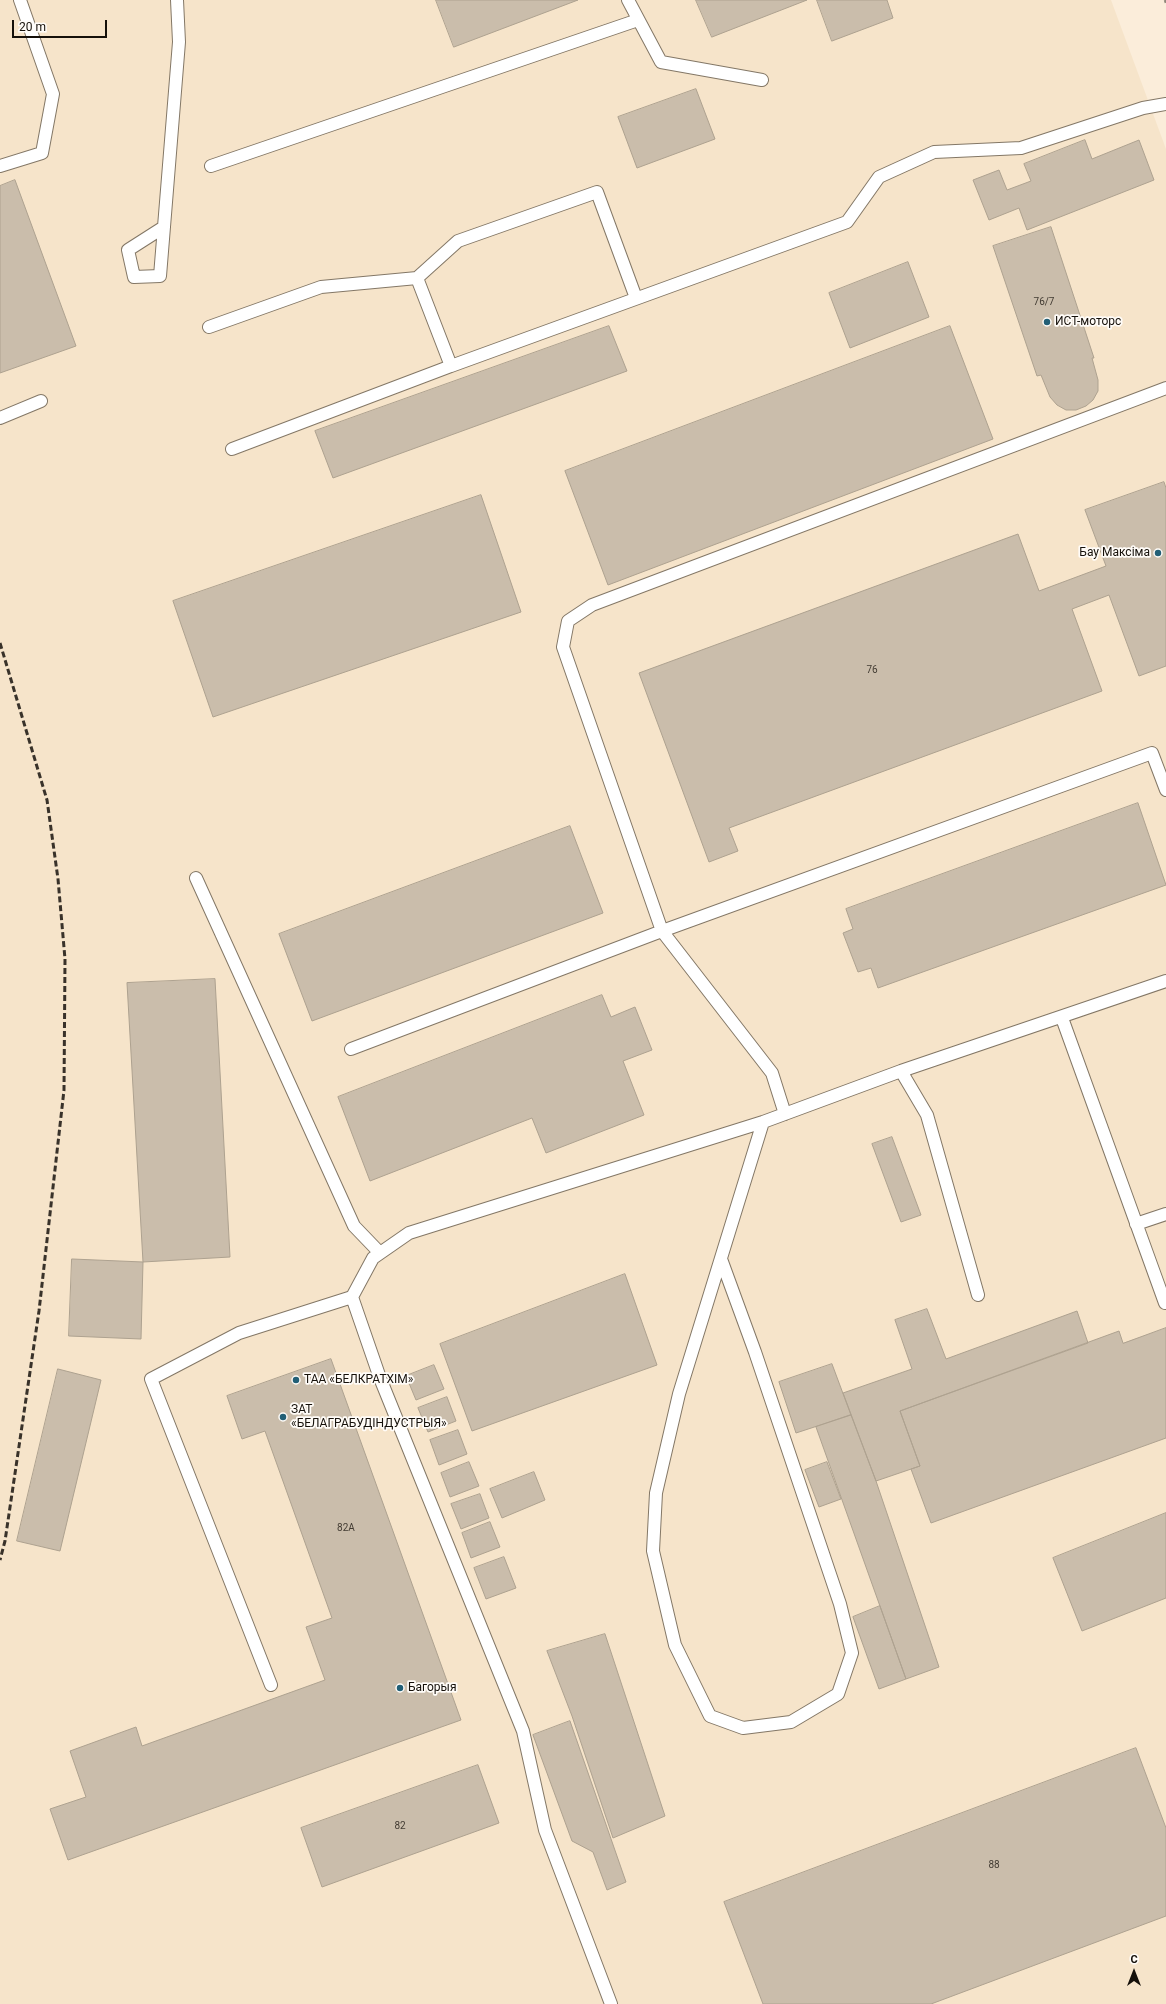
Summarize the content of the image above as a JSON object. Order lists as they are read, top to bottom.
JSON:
{
  "places": [
    "ИСТ-моторс",
    "Бау Максіма",
    "ТАА «БЕЛКРАТХІМ»",
    "ЗАТ «БЕЛАГРАБУДIНДУСТРЫЯ»",
    "Багорыя"
  ],
  "house_numbers": [
    "76/7",
    "76",
    "82А",
    "82",
    "88"
  ],
  "scale_bar": "20 m",
  "north": "top"
}
